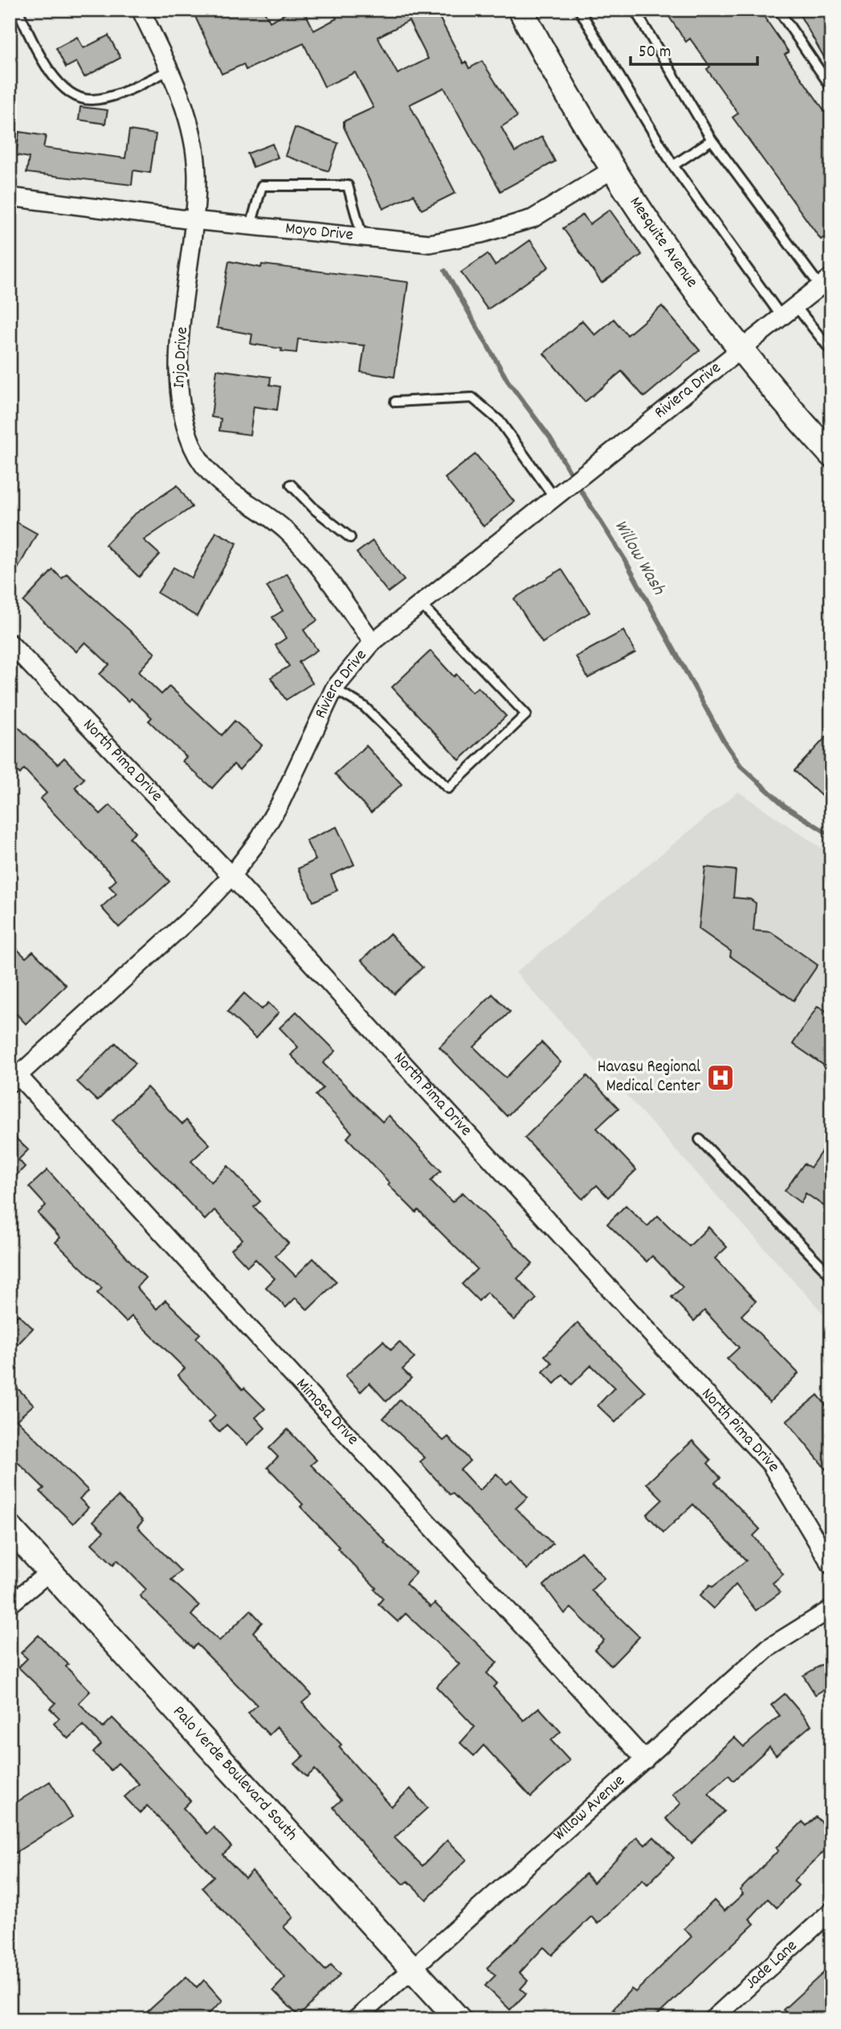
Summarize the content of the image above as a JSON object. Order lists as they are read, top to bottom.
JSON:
{
  "streets": {
    "main road": ["Mesquite Avenue", "Palo Verde Boulevard South"],
    "street": [
      "Moyo Drive",
      "Injo Drive",
      "Riviera Drive",
      "North Pima Drive",
      "Mimosa Drive",
      "Willow Avenue",
      "Jade Lane"
    ]
  },
  "crossings": [
    ["Moyo Drive", "Mesquite Avenue"],
    ["Moyo Drive", "Injo Drive"],
    ["Mesquite Avenue", "Riviera Drive"],
    ["Injo Drive", "Riviera Drive"],
    ["Riviera Drive", "North Pima Drive"],
    ["Riviera Drive", "Mimosa Drive"],
    ["Mimosa Drive", "Willow Avenue"],
    ["Palo Verde Boulevard South", "Willow Avenue"]
  ],
  "water": ["Willow Wash"],
  "places": {
    "hospital": ["Havasu Regional Medical Center"]
  },
  "scale_bar": "50 m"
}
